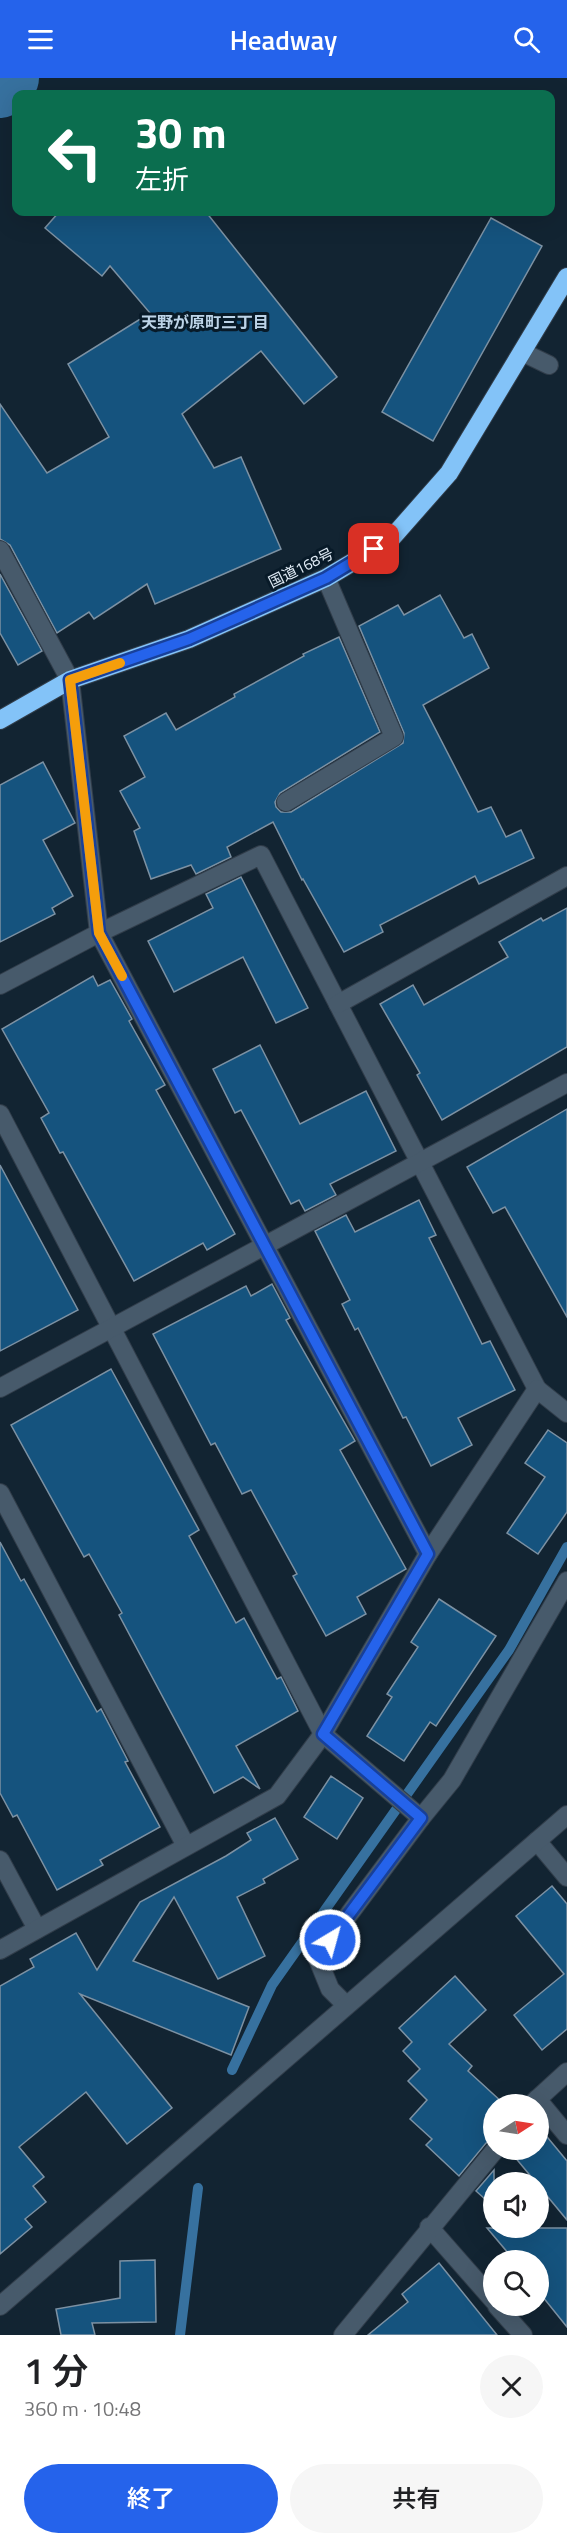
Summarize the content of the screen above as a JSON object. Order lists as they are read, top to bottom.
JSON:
{
  "streets": {
    "highway": ["国道168号"]
  },
  "districts": ["天野が原町三丁目"],
  "north": "right",
  "page": {
    "header": "Headway",
    "turn": ["30 m", "左折"],
    "heading": ["1 分", "360 m · 10:48"],
    "buttons": ["終了", "共有"]
  }
}
